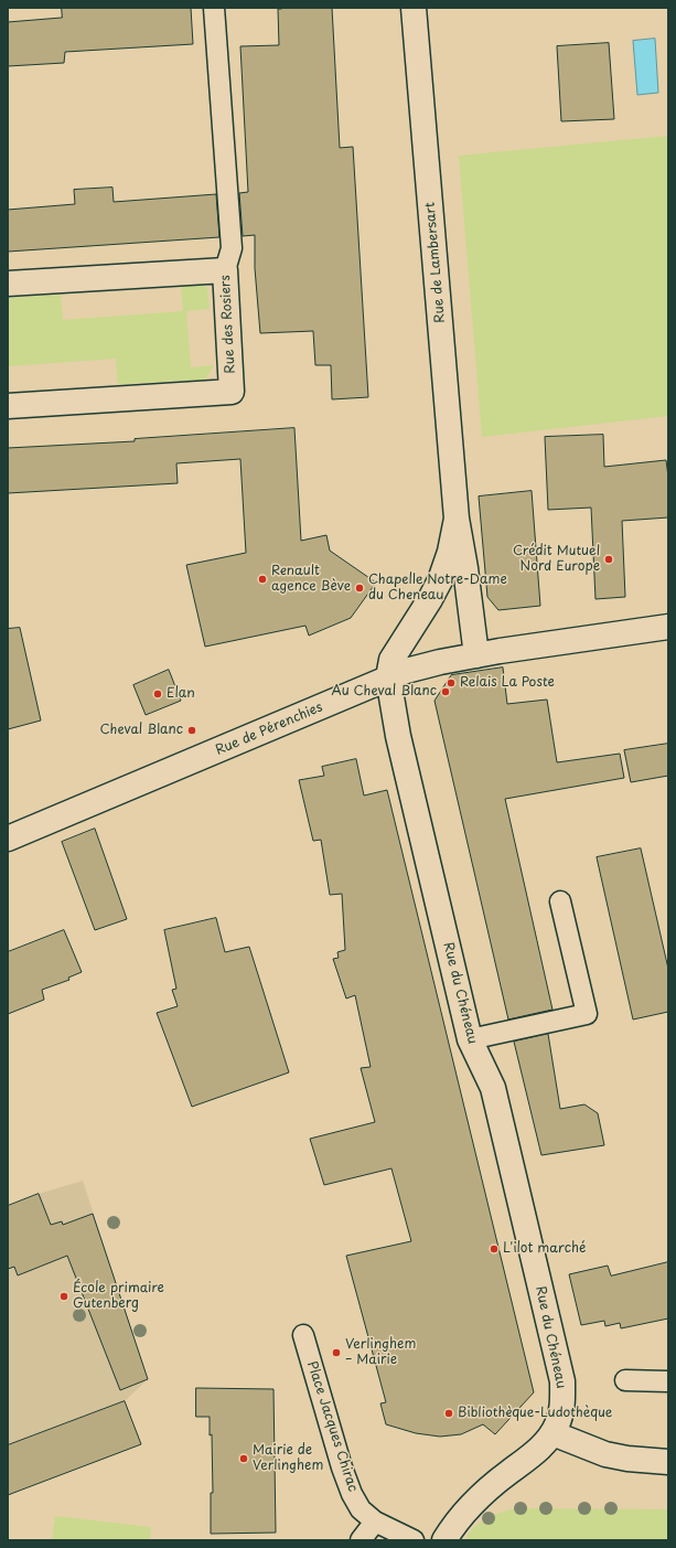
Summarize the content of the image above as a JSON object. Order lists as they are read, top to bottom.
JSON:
{
  "streets": {
    "street": [
      "Rue de Lambersart",
      "Rue des Rosiers",
      "Rue de Pérenchies",
      "Rue du Chéneau"
    ],
    "lane": ["Place Jacques Chirac"]
  },
  "crossings": [
    ["Rue de Lambersart", "Rue de Pérenchies"],
    ["Rue de Lambersart", "Rue du Chéneau"],
    ["Rue de Pérenchies", "Rue du Chéneau"]
  ],
  "places": [
    "Crédit Mutuel Nord Europe",
    "Renault agence Bève",
    "Chapelle Notre-Dame du Cheneau",
    "Relais La Poste",
    "Au Cheval Blanc",
    "Elan",
    "Cheval Blanc",
    "L'ilot marché",
    "École primaire Gutenberg",
    "Verlinghem – Mairie",
    "Bibliothèque-Ludothèque",
    "Mairie de Verlinghem"
  ]
}
